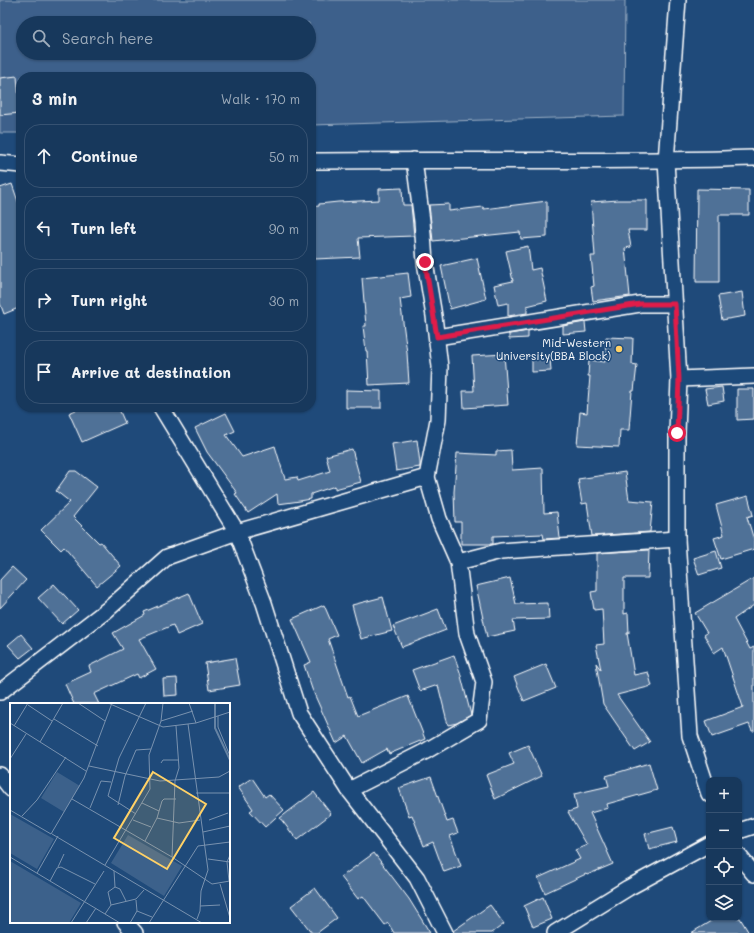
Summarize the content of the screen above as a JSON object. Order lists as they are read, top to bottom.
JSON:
{
  "places": ["Mid-Western University(BBA Block)"],
  "page": {
    "search": "Search here",
    "heading": ["3 min", "Walk · 170 m"],
    "list": [
      ["Continue", "50 m"],
      ["Turn left", "90 m"],
      ["Turn right", "30 m"],
      "Arrive at destination"
    ],
    "map_buttons": ["+", "−"]
  }
}
